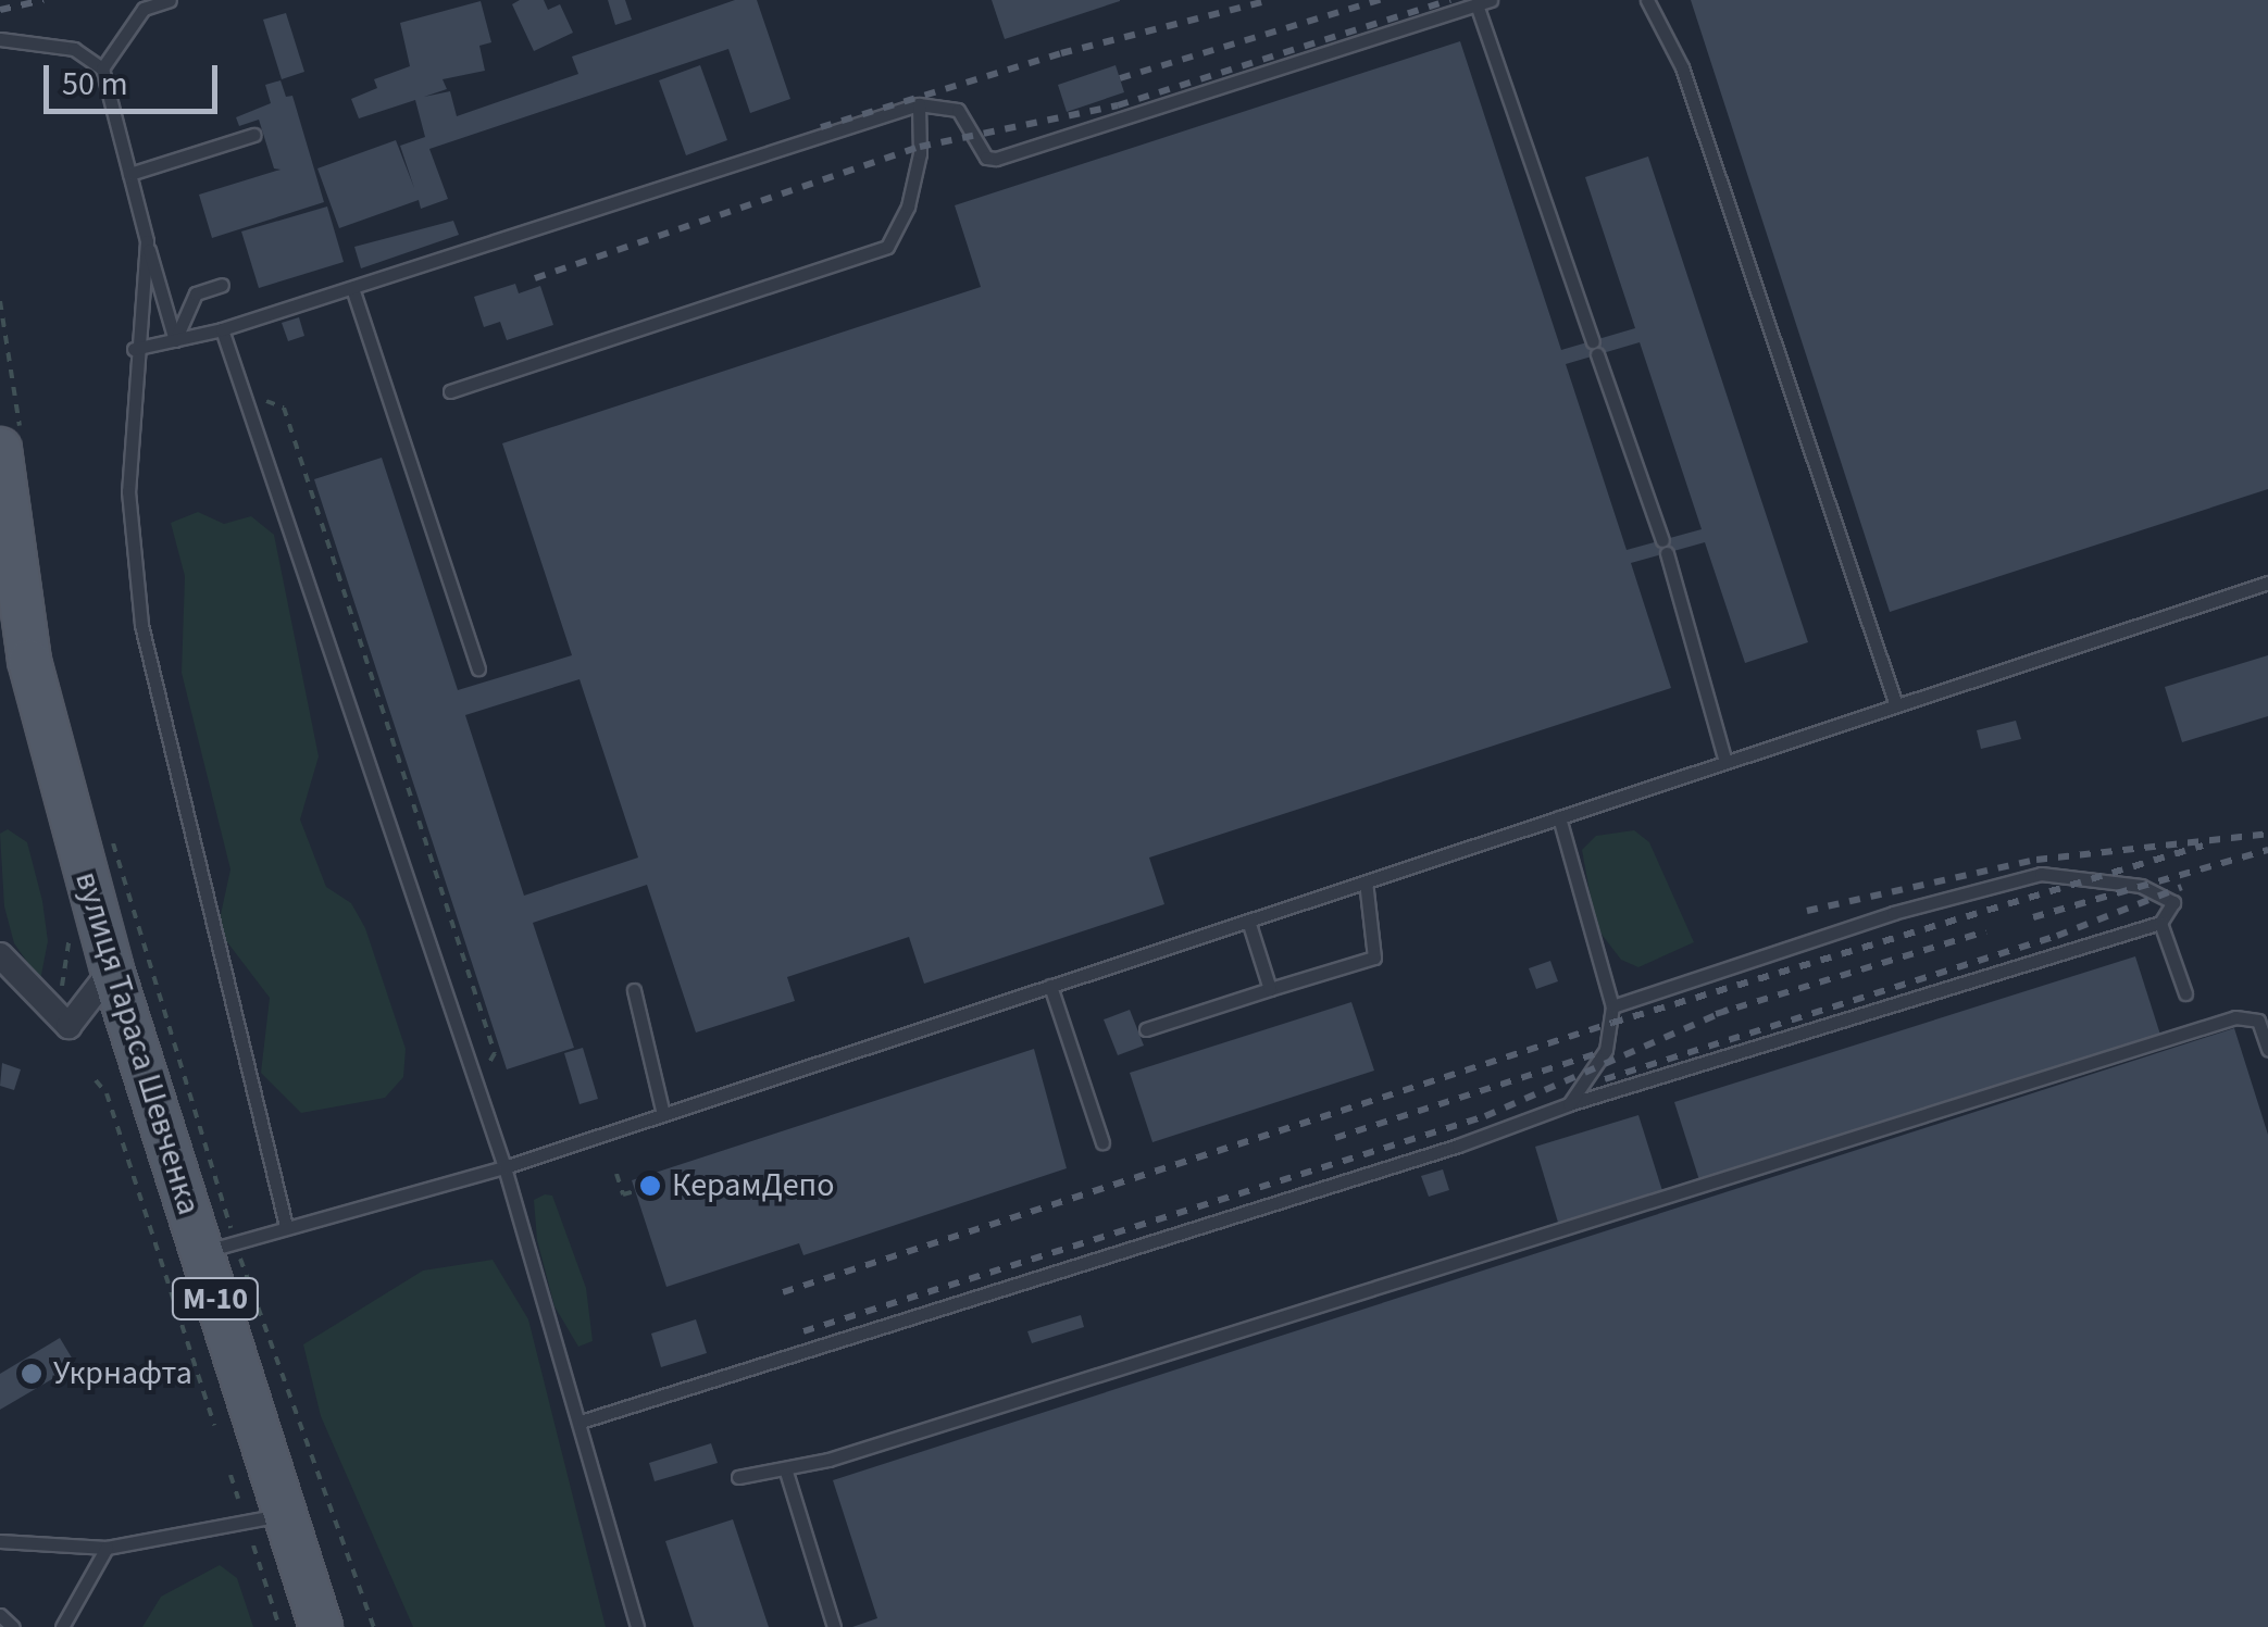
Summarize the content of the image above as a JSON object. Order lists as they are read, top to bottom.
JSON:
{
  "streets": {
    "main road": ["вулиця Тараса Шевченка", "М-10"]
  },
  "places": ["КерамДепо", "Укрнафта"],
  "scale_bar": "50 m"
}
